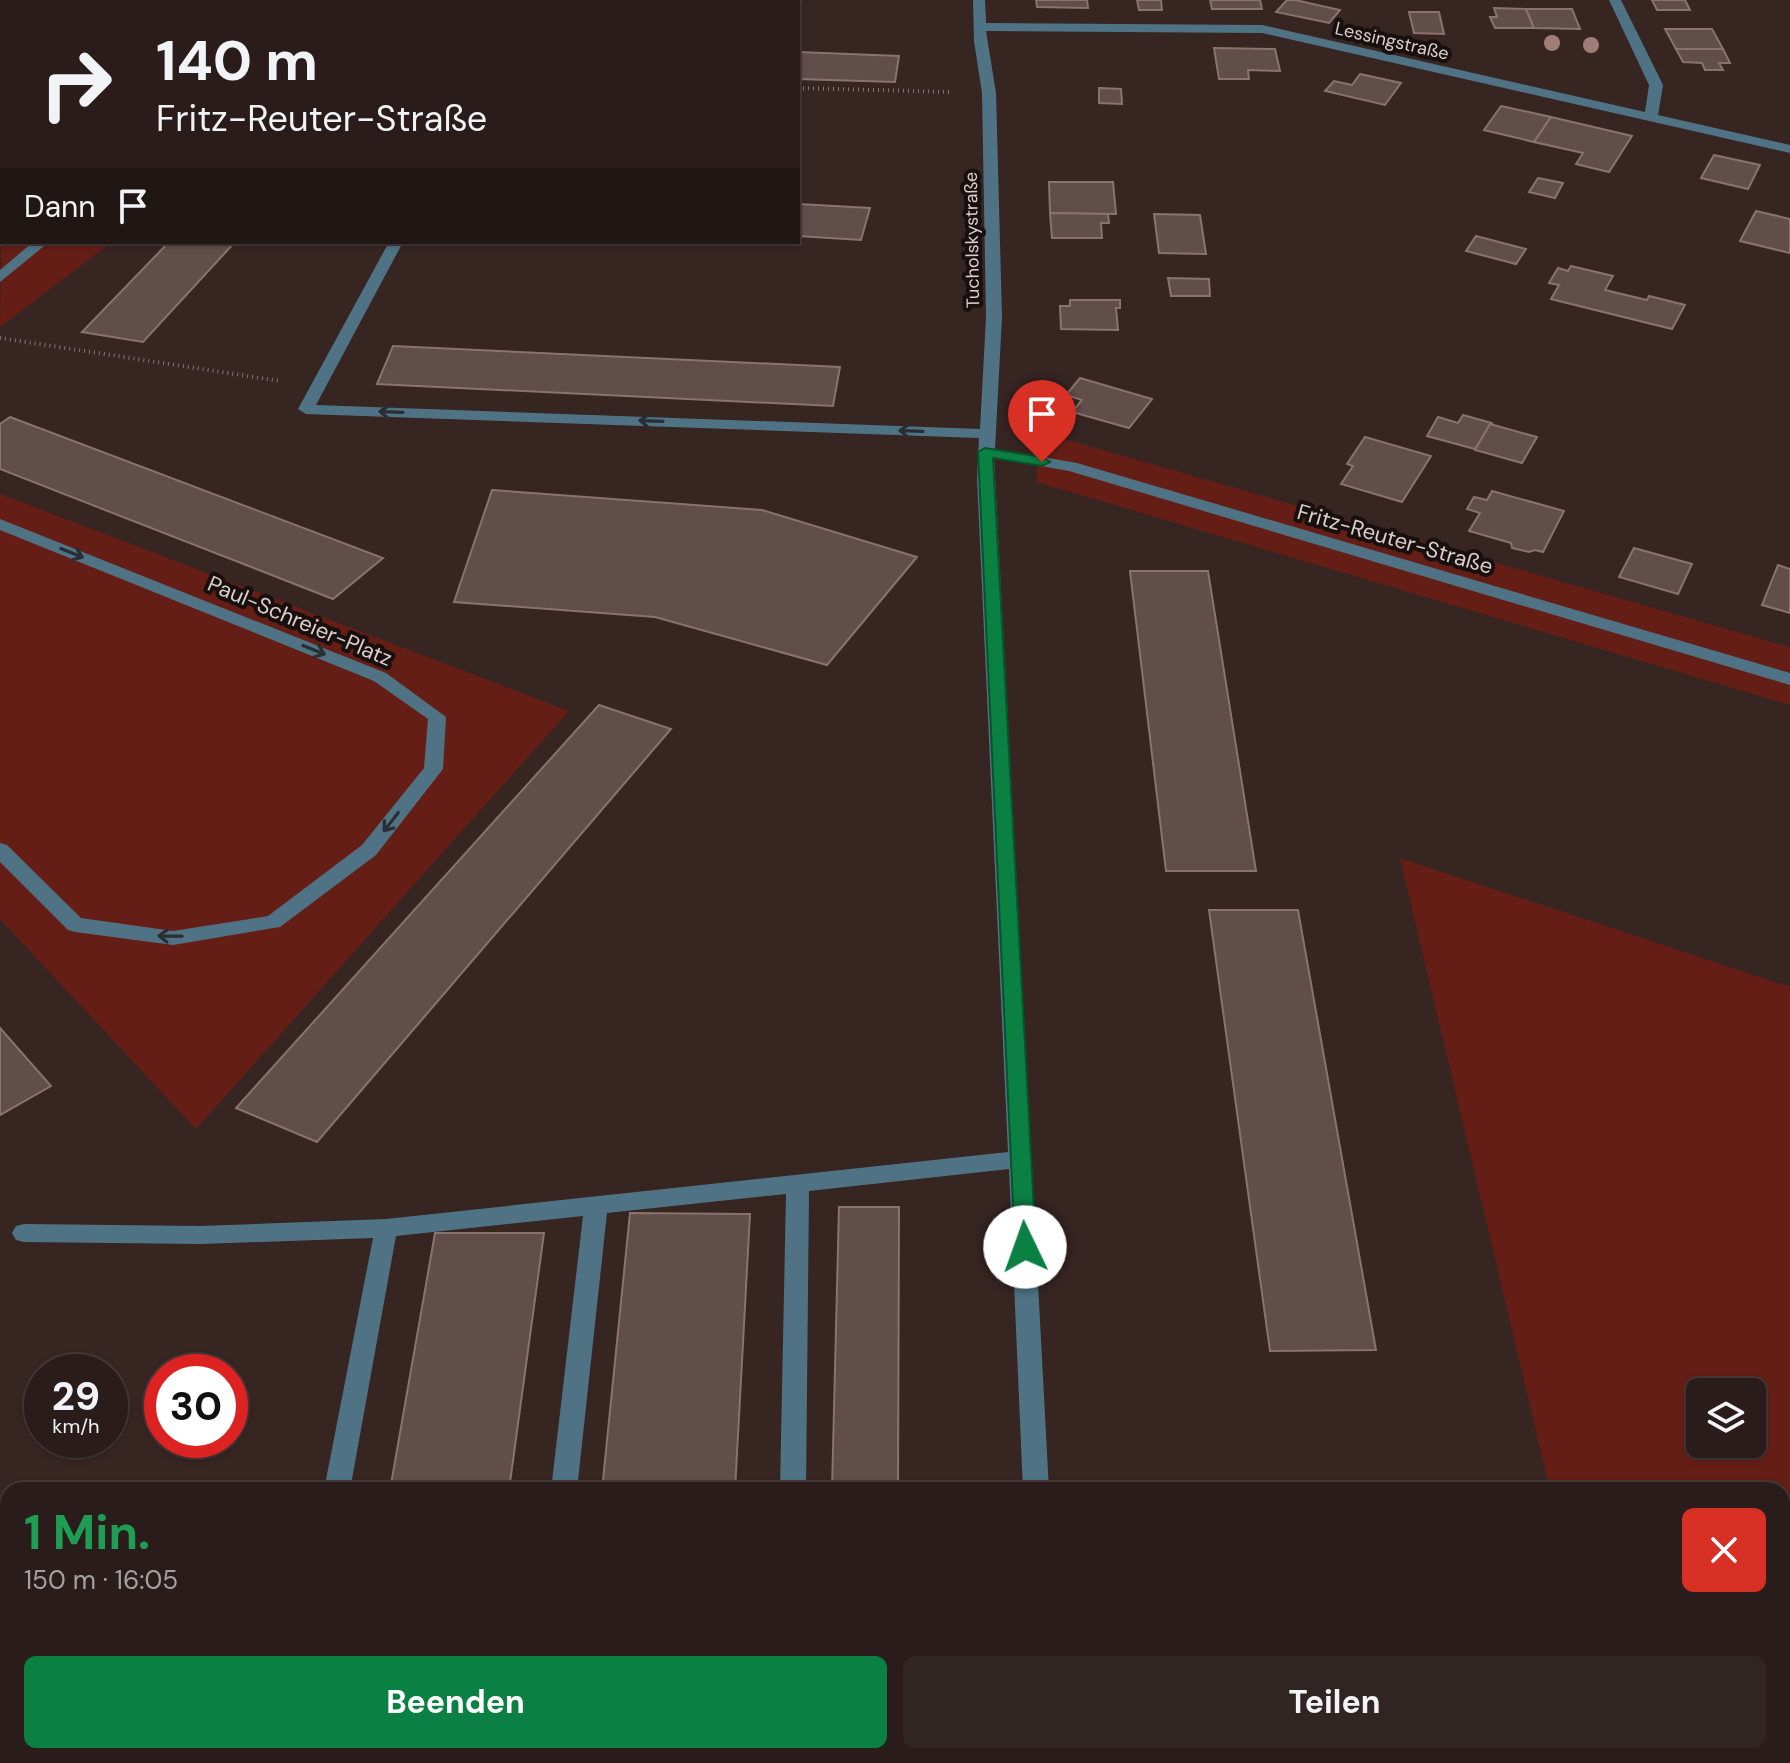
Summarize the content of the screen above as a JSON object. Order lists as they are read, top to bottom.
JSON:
{
  "streets": {
    "street": [
      "Lessingstraße",
      "Tucholskystraße",
      "Fritz-Reuter-Straße",
      "Paul-Schreier-Platz"
    ]
  },
  "crossings": [
    ["Lessingstraße", "Tucholskystraße"],
    ["Tucholskystraße", "Fritz-Reuter-Straße"]
  ],
  "page": {
    "turn": ["140 m", "Fritz-Reuter-Straße"],
    "then": "Dann",
    "speed": "29 km/h",
    "limit": "30",
    "heading": ["1 Min.", "150 m · 16:05"],
    "buttons": ["Beenden", "Teilen"]
  }
}
